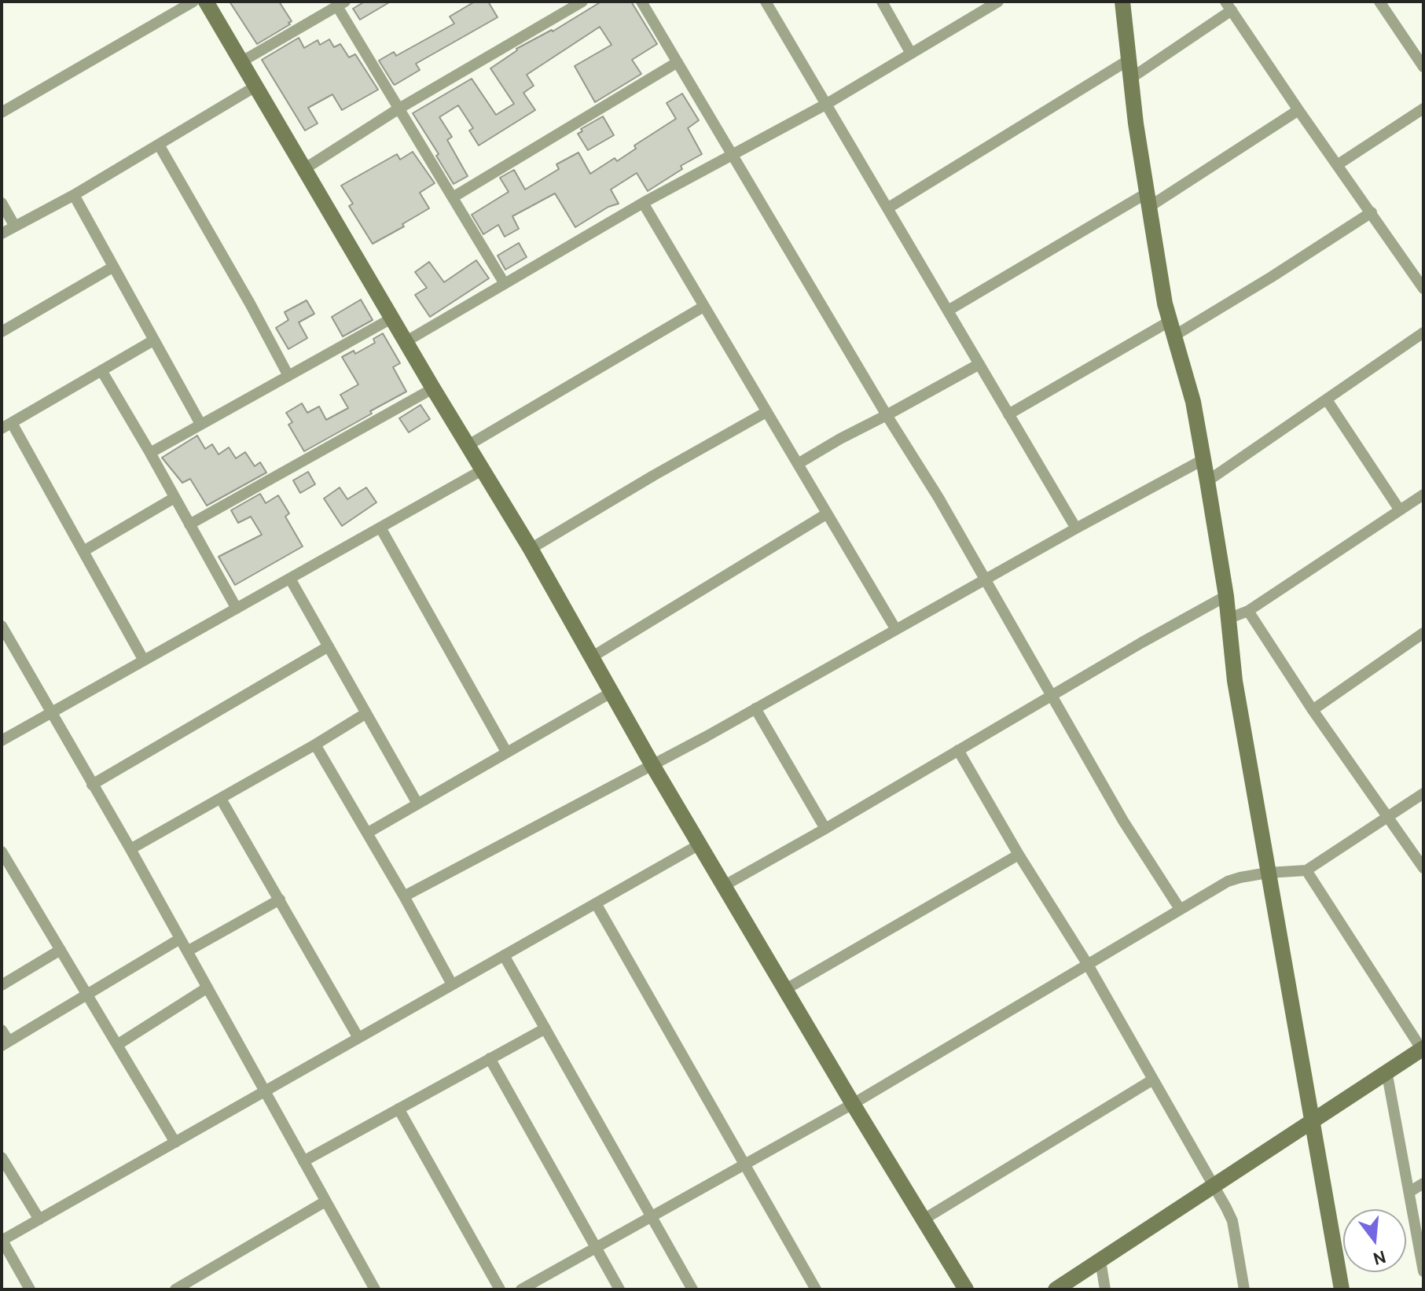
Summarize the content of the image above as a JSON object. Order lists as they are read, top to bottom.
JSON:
{
  "north": "bottom"
}
